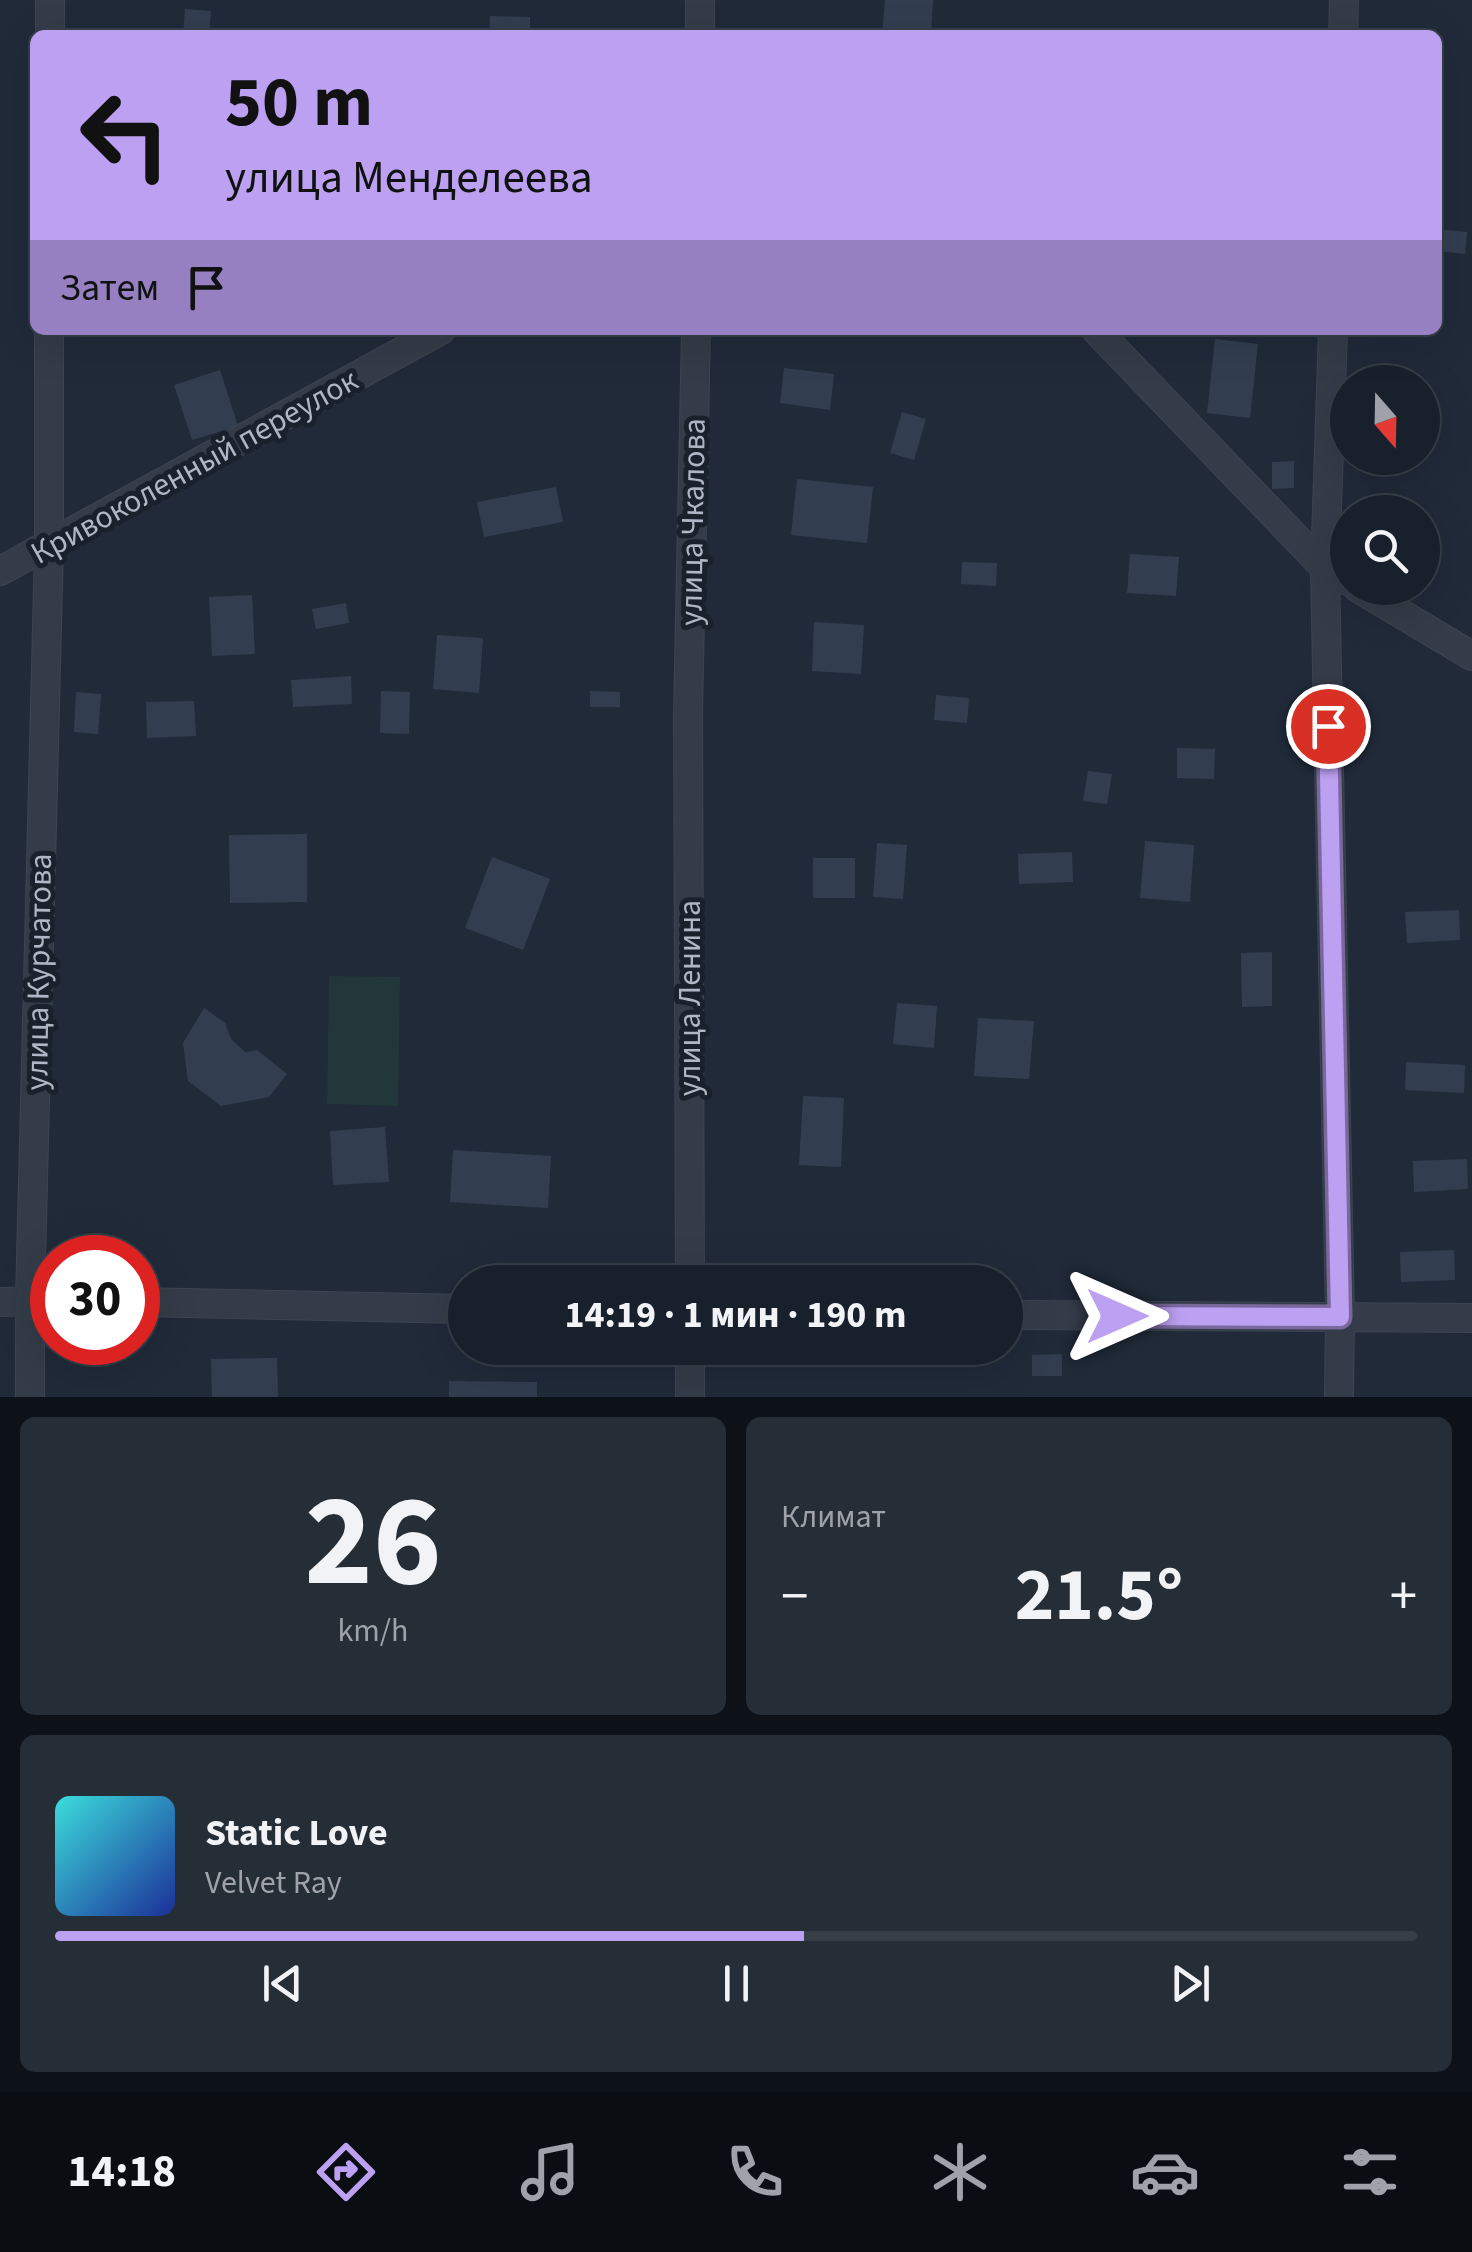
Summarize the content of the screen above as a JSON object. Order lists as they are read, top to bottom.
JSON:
{
  "streets": {
    "street": [
      "Кривоколенный переулок",
      "улица Чкалова",
      "улица Курчатова",
      "улица Ленина"
    ]
  },
  "crossings": [
    ["Кривоколенный переулок", "улица Курчатова"],
    ["улица Чкалова", "улица Ленина"]
  ],
  "north": "bottom",
  "page": {
    "turn": ["50 m", "улица Менделеева"],
    "then": "Затем",
    "limit": "30",
    "trip": "14:19 · 1 мин · 190 m",
    "tile": [
      ["26", "km/h"],
      "Климат"
    ],
    "heat": ["−", "21.5°", "+"],
    "song": ["Static Love", "Velvet Ray"],
    "tabs": "14:18"
  }
}
